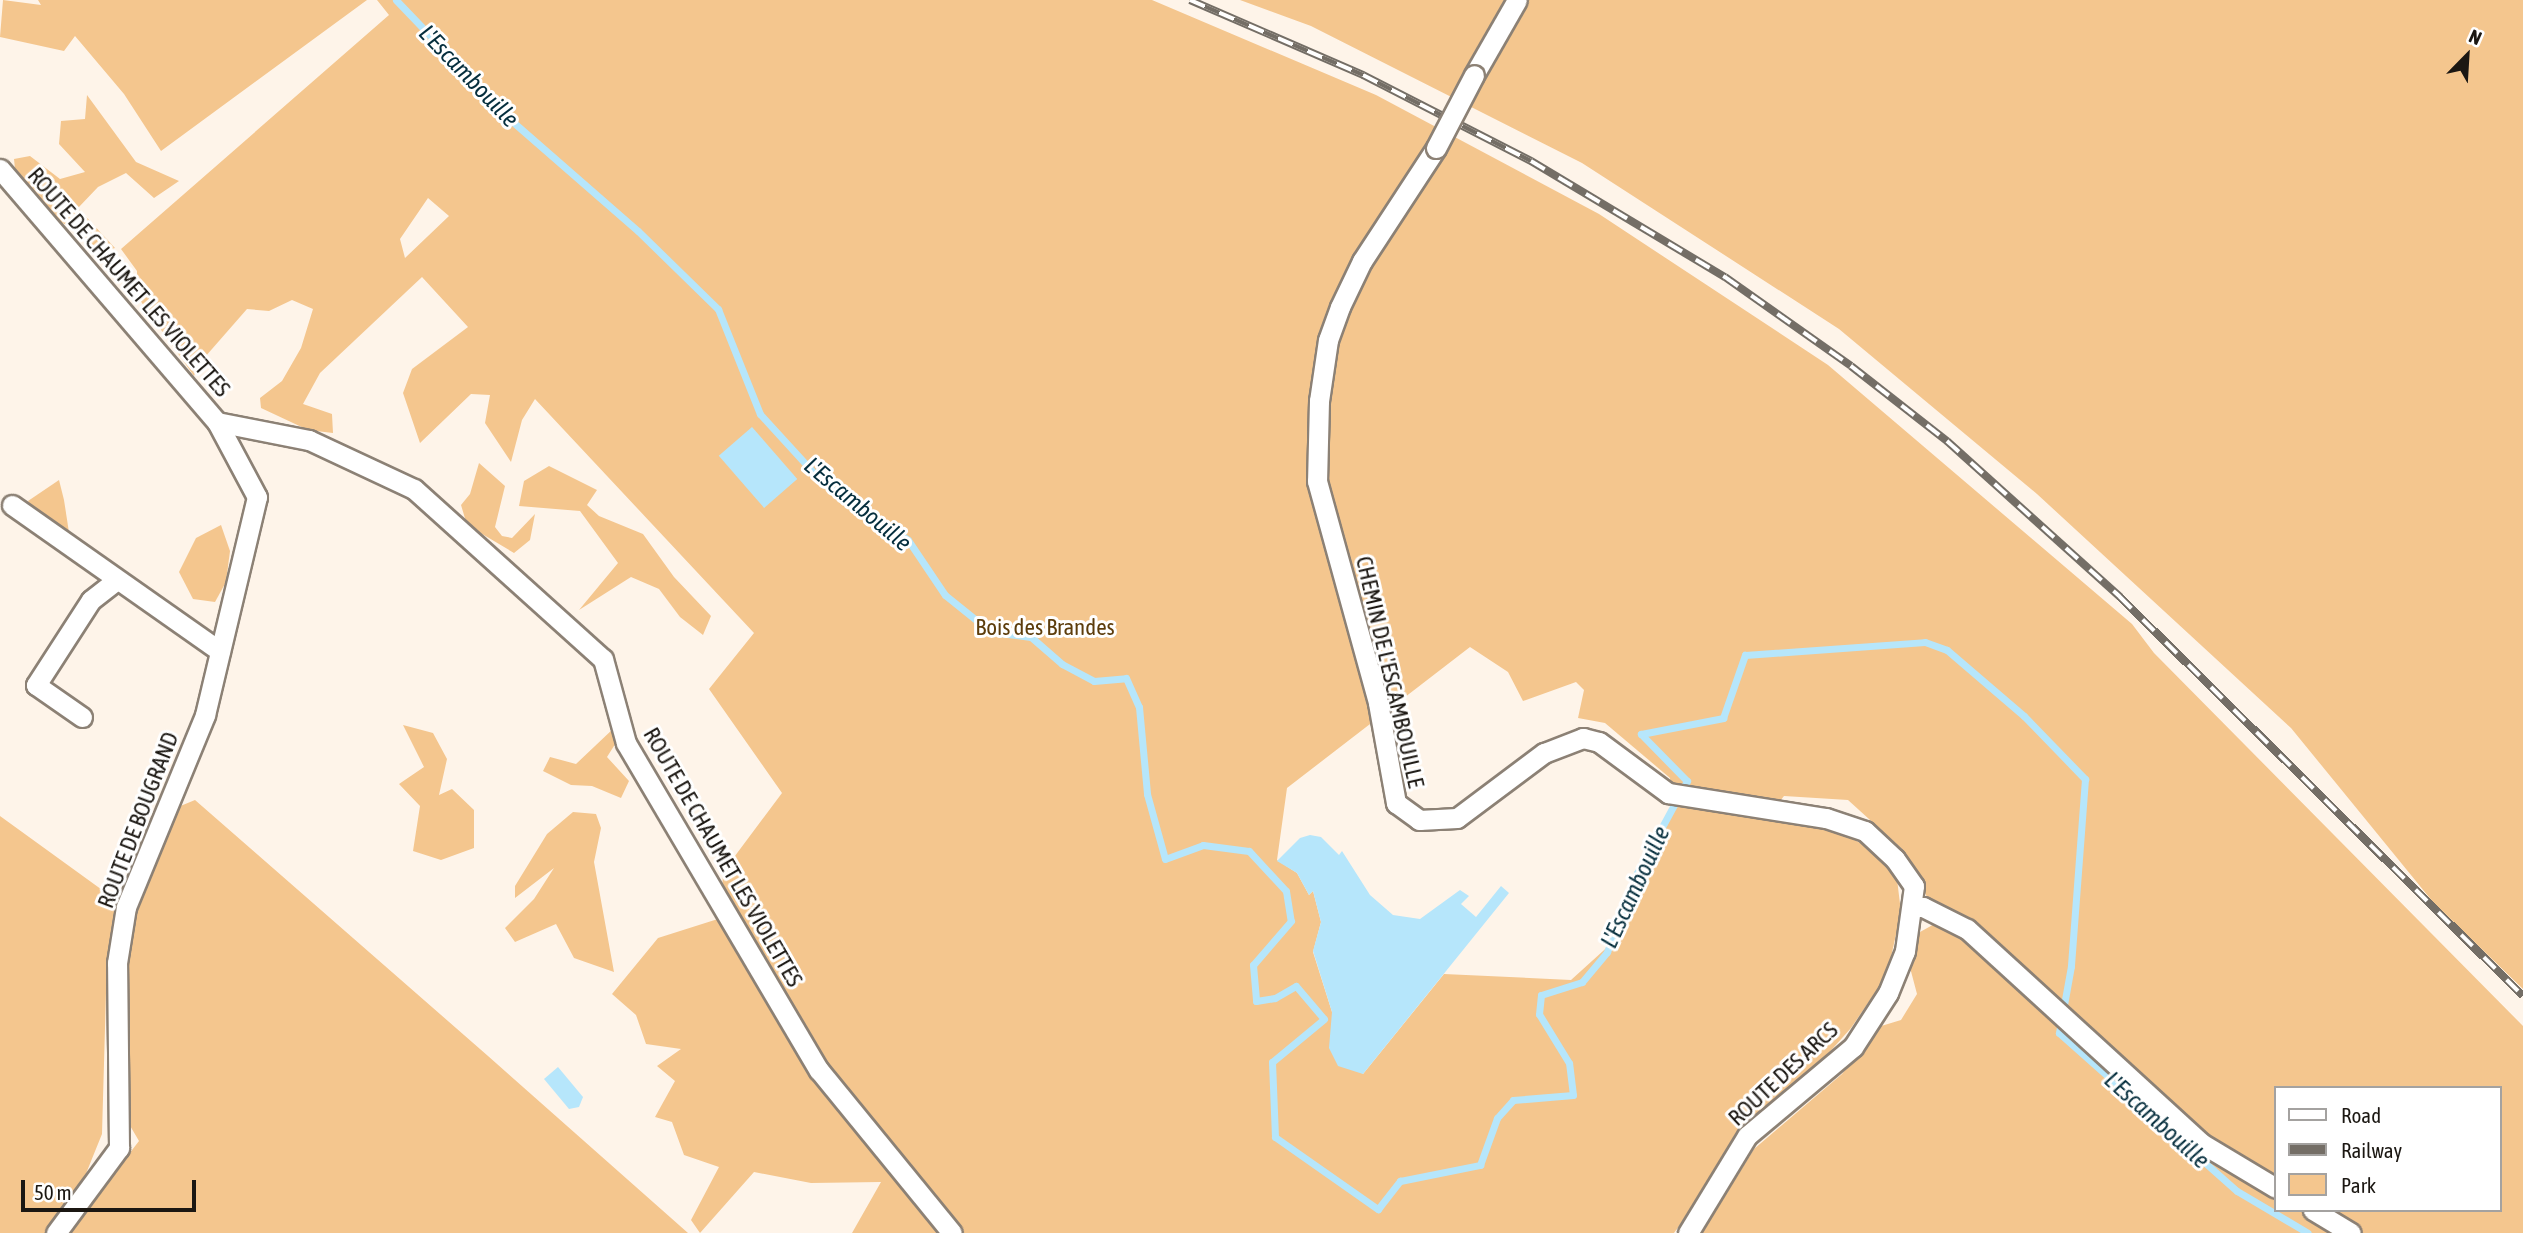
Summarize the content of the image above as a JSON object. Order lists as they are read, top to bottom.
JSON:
{
  "streets": {
    "street": [
      "ROUTE DE CHAUMET LES VIOLETTES",
      "CHEMIN DE L'ESCAMBOUILLE",
      "ROUTE DE BOUGRAND",
      "ROUTE DES ARCS"
    ]
  },
  "crossings": [
    ["ROUTE DE CHAUMET LES VIOLETTES", "ROUTE DE BOUGRAND"],
    ["CHEMIN DE L'ESCAMBOUILLE", "ROUTE DES ARCS"]
  ],
  "water": ["L'Escambouille"],
  "parks": ["Bois des Brandes"],
  "legend": ["Road", "Railway", "Park"],
  "scale_bar": "50 m",
  "north": "top right"
}
